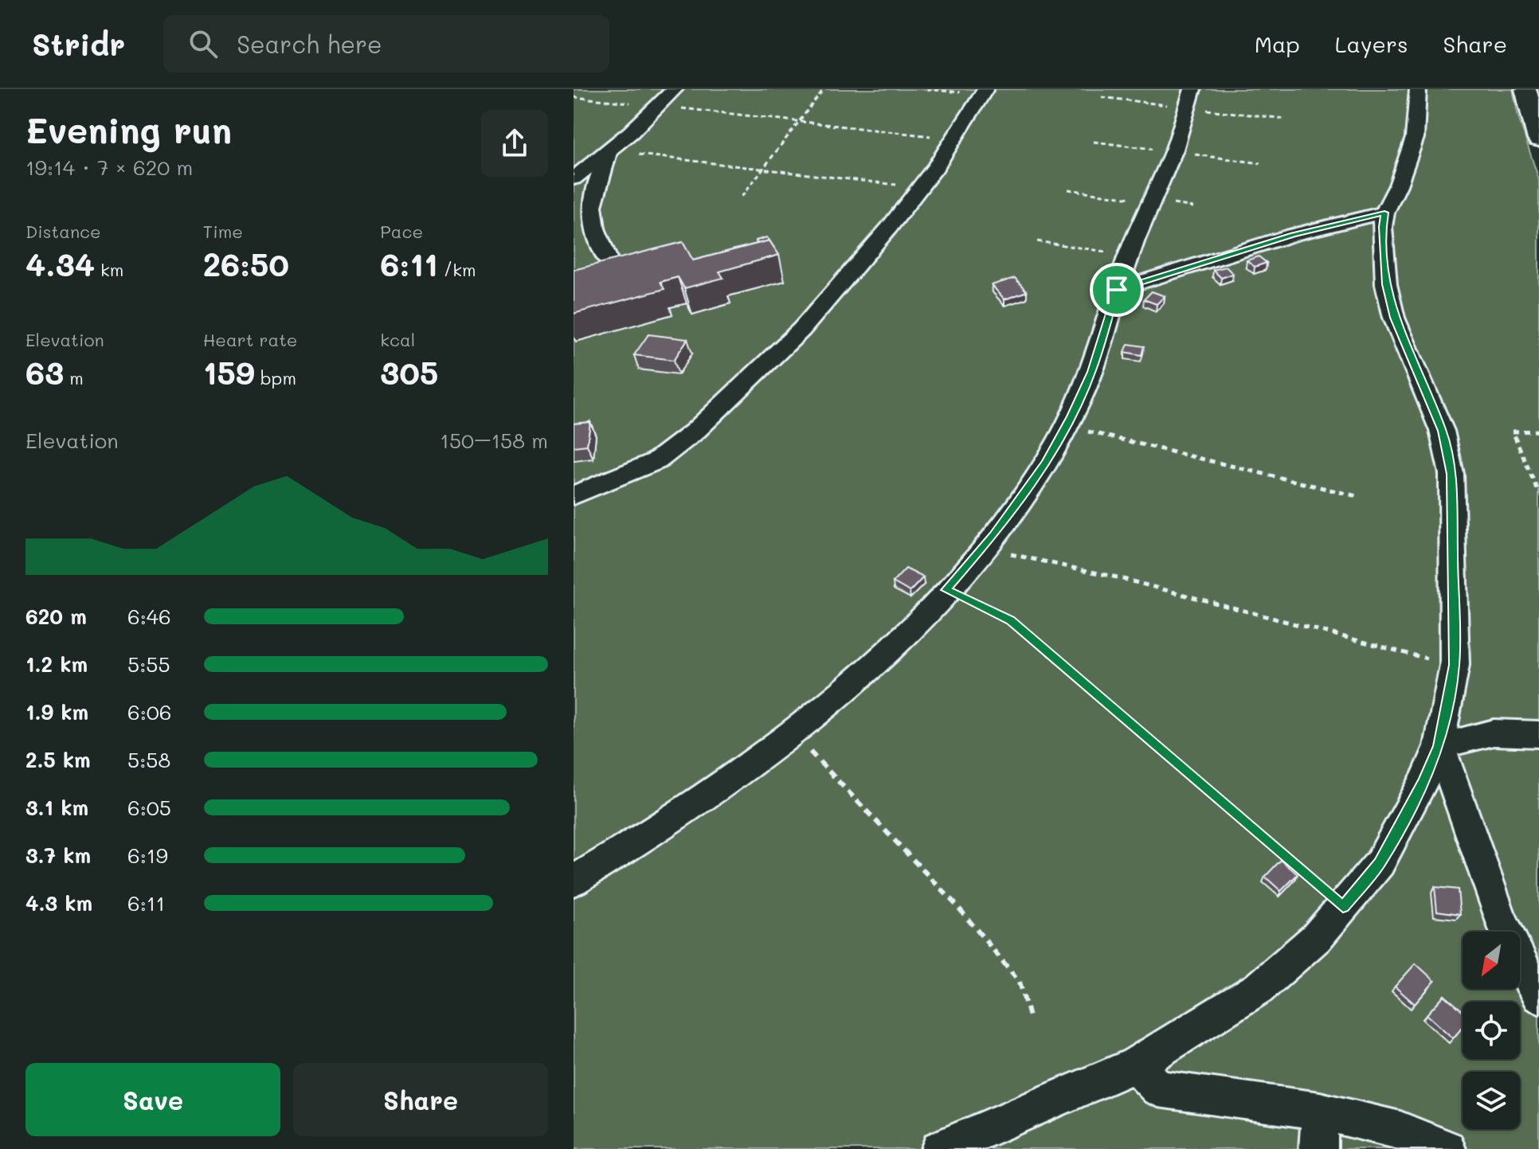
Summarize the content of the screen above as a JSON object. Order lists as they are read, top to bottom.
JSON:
{
  "north": "bottom left",
  "page": {
    "header": "Stridr",
    "search": "Search here",
    "nav": ["Map", "Layers", "Share"],
    "heading": ["Evening run", "19:14 · 7 × 620 m"],
    "stats": [
      ["Distance", "4.34 km"],
      ["Time", "26:50"],
      ["Pace", "6:11 /km"],
      ["Elevation", "63 m"],
      ["Heart rate", "159 bpm"],
      ["kcal", "305"]
    ],
    "chart": ["Elevation", "150–158 m"],
    "list": [
      {
        "name": "620 m",
        "note": "6:46"
      },
      {
        "name": "1.2 km",
        "note": "5:55"
      },
      {
        "name": "1.9 km",
        "note": "6:06"
      },
      {
        "name": "2.5 km",
        "note": "5:58"
      },
      {
        "name": "3.1 km",
        "note": "6:05"
      },
      {
        "name": "3.7 km",
        "note": "6:19"
      },
      {
        "name": "4.3 km",
        "note": "6:11"
      }
    ],
    "buttons": ["Save", "Share"]
  }
}
